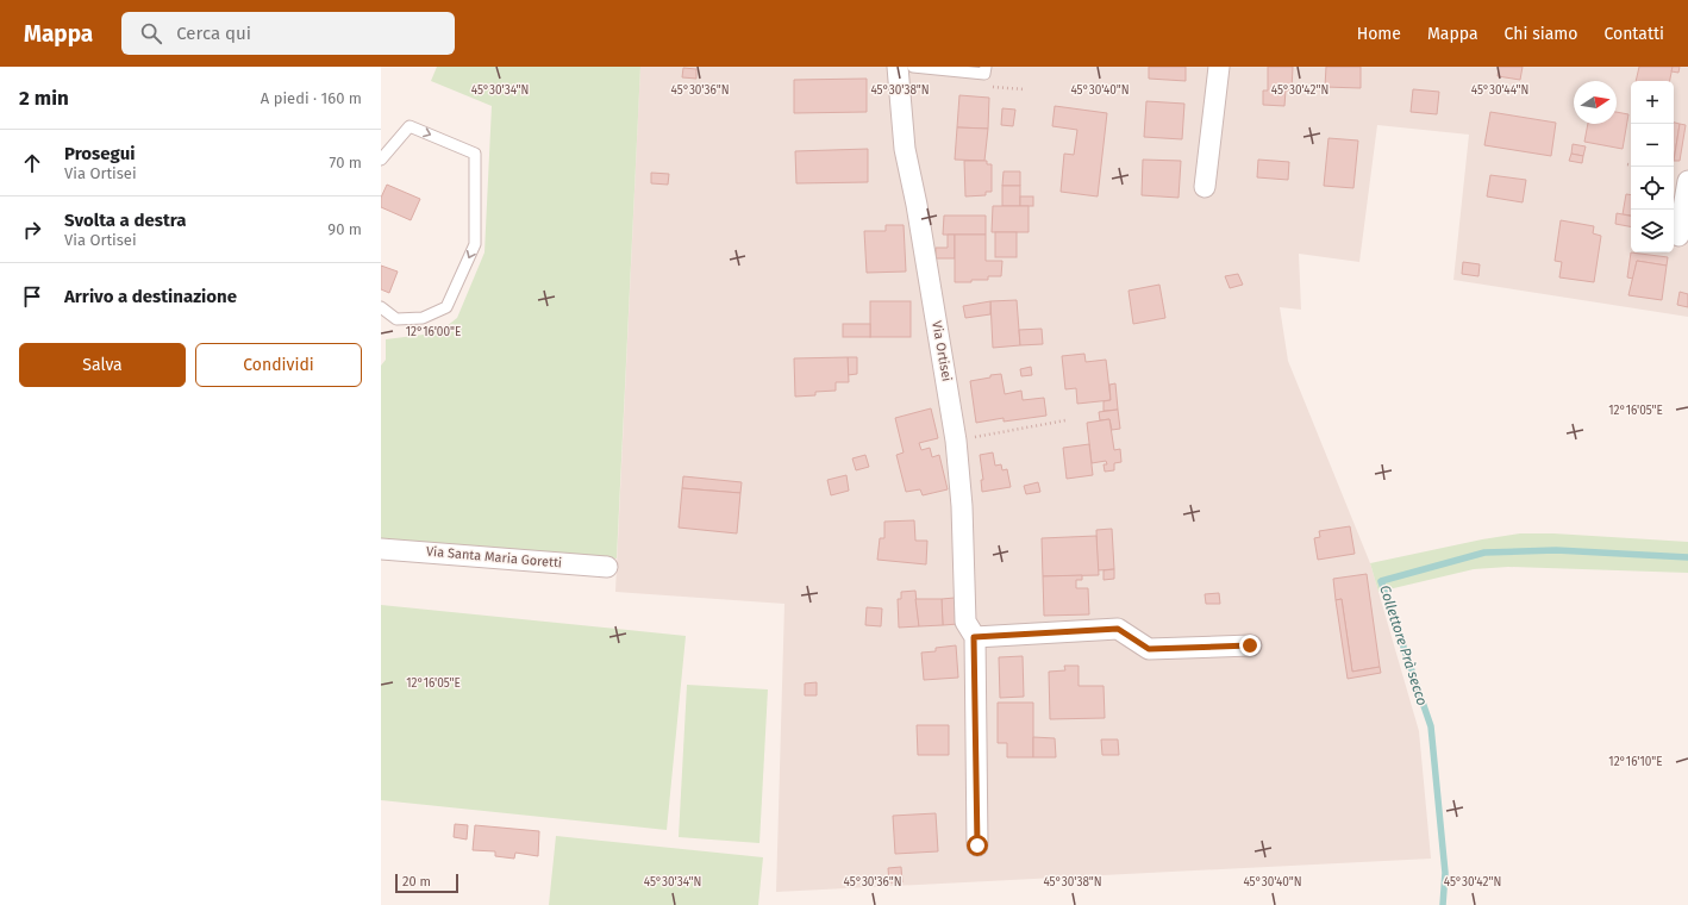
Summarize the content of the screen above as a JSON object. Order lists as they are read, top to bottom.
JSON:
{
  "streets": {
    "street": ["Via Ortisei", "Via Santa Maria Goretti"]
  },
  "water": ["Collettore Prà secco"],
  "scale_bar": "20 m",
  "north": "right",
  "page": {
    "header": "Mappa",
    "search": "Cerca qui",
    "nav": [
      "Home",
      "Mappa",
      "Chi siamo",
      "Contatti"
    ],
    "heading": ["2 min", "A piedi · 160 m"],
    "map_buttons": ["+", "−"],
    "list": [
      ["Prosegui", "Via Ortisei", "70 m"],
      ["Svolta a destra", "Via Ortisei", "90 m"],
      "Arrivo a destinazione"
    ],
    "buttons": ["Salva", "Condividi"],
    "scale": "20 m"
  },
  "coordinates": [
    "45°30'34\"N",
    "45°30'36\"N",
    "45°30'38\"N",
    "45°30'40\"N",
    "45°30'42\"N",
    "45°30'44\"N",
    "12°16'00\"E",
    "12°16'05\"E",
    "12°16'10\"E"
  ]
}
